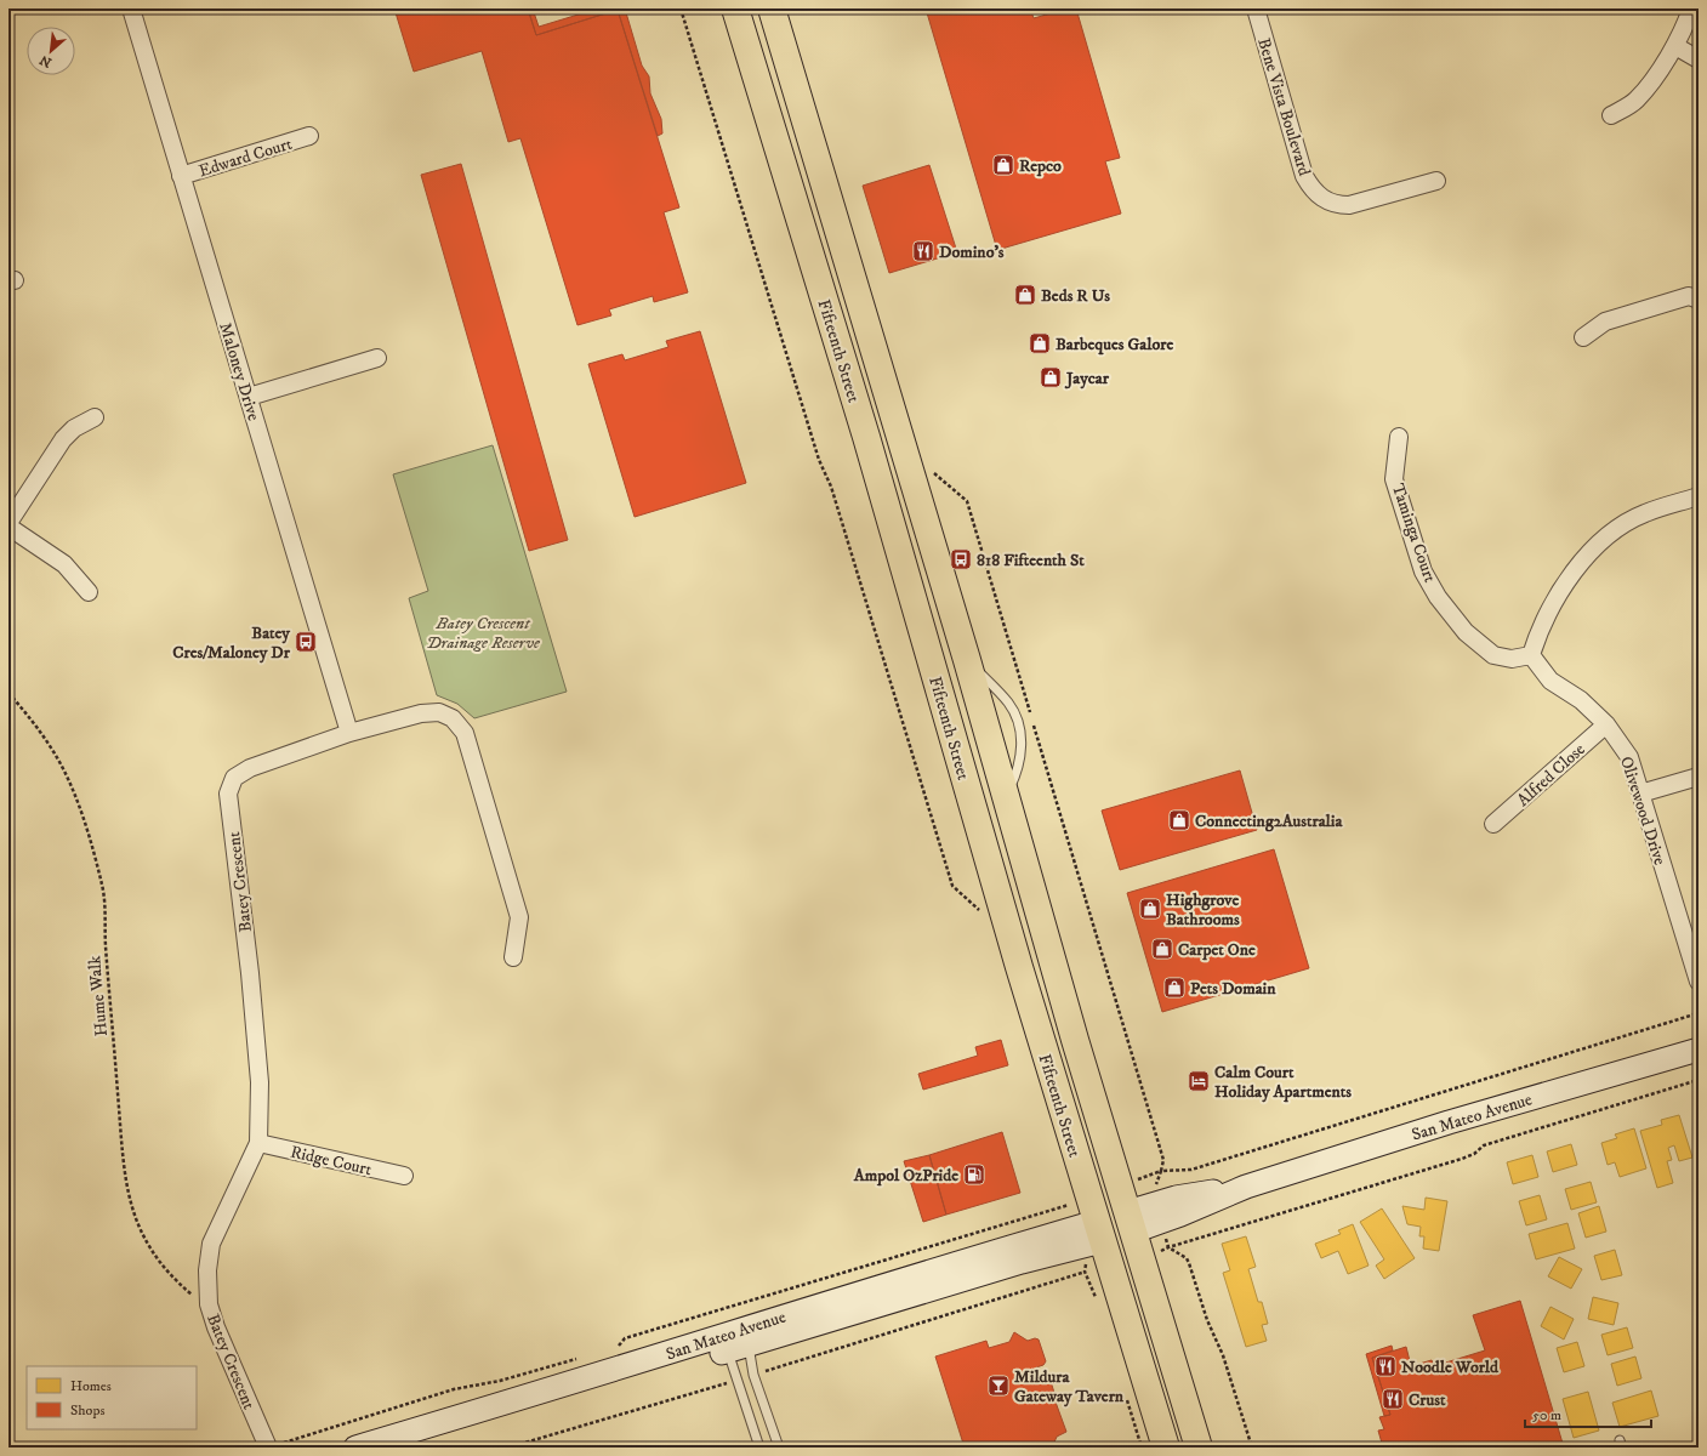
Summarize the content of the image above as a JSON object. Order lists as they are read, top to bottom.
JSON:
{
  "streets": {
    "highway": ["Fifteenth Street"],
    "street": [
      "Bene Vista Boulevard",
      "Edward Court",
      "Maloney Drive",
      "Taminga Court",
      "Alfred Close",
      "Olivewood Drive",
      "Batey Crescent",
      "San Mateo Avenue",
      "Ridge Court"
    ],
    "path": ["Hume Walk"]
  },
  "crossings": [
    ["Edward Court", "Maloney Drive"],
    ["Fifteenth Street", "San Mateo Avenue"],
    ["Maloney Drive", "Batey Crescent"],
    ["Taminga Court", "Olivewood Drive"],
    ["Alfred Close", "Olivewood Drive"],
    ["Batey Crescent", "Ridge Court"]
  ],
  "parks": ["Batey Crescent Drainage Reserve"],
  "places": {
    "shop": [
      "Repco",
      "Beds R Us",
      "Barbeques Galore",
      "Jaycar",
      "Connecting2Australia",
      "Highgrove Bathrooms",
      "Carpet One",
      "Pets Domain"
    ],
    "restaurant": ["Domino's", "Noodle World", "Crust"],
    "bus stop": ["818 Fifteenth St", "Batey Cres/Maloney Dr"],
    "hotel": ["Calm Court Holiday Apartments"],
    "fuel station": ["Ampol OzPride"],
    "bar": ["Mildura Gateway Tavern"]
  },
  "legend": ["Homes", "Shops"],
  "scale_bar": "50 m",
  "north": "bottom left"
}
